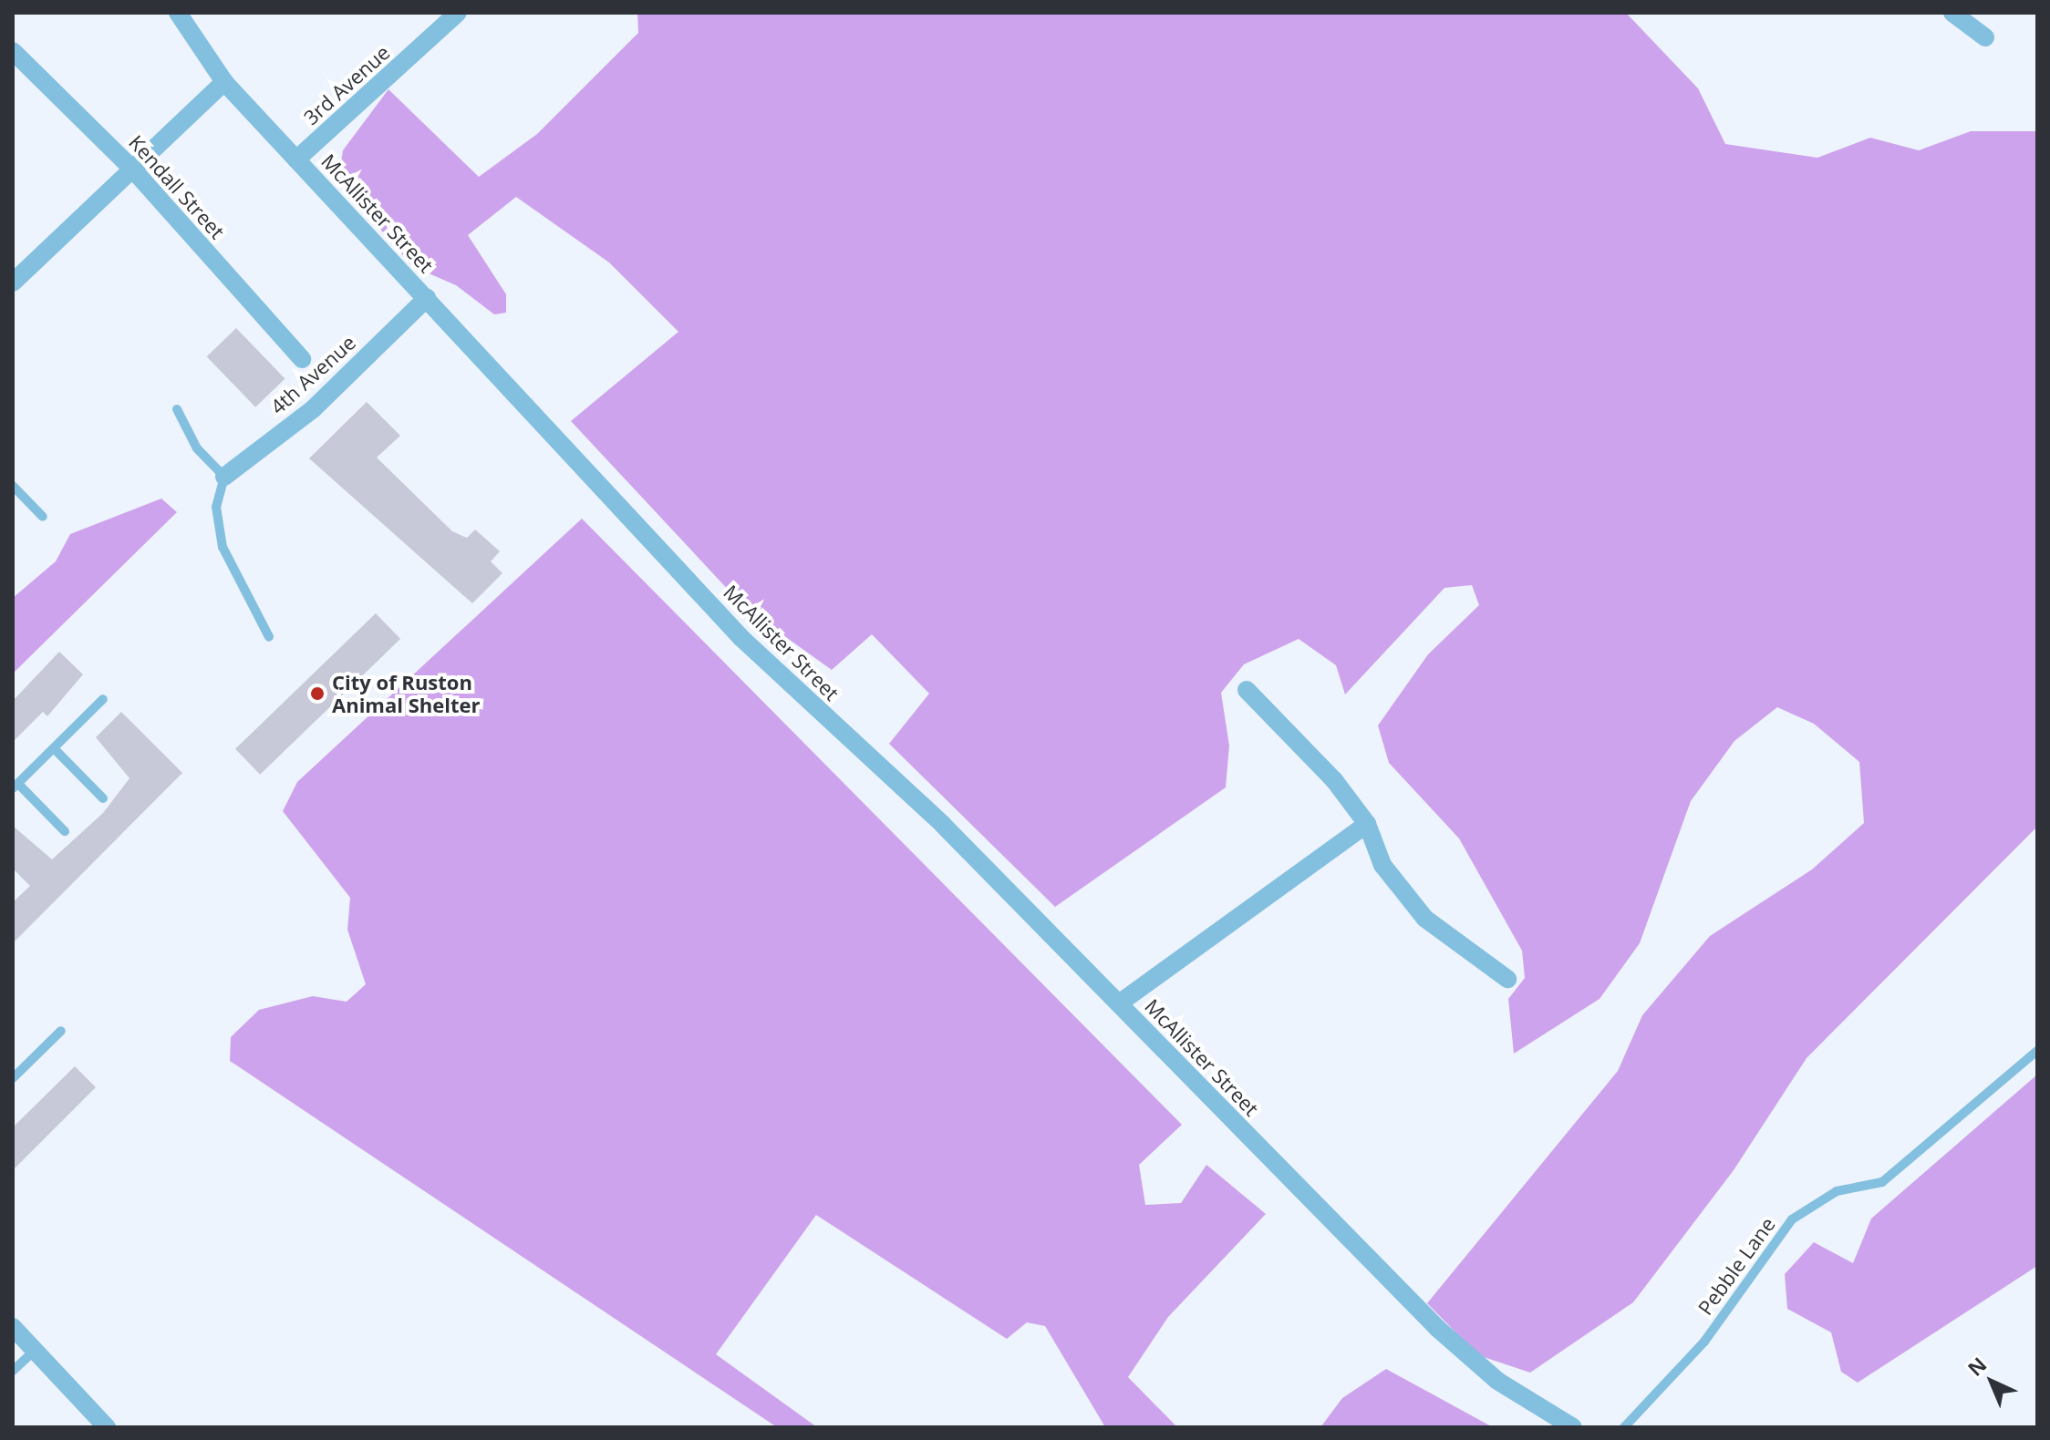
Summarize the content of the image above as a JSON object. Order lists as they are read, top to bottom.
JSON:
{
  "streets": {
    "street": [
      "3rd Avenue",
      "Kendall Street",
      "McAllister Street",
      "4th Avenue"
    ],
    "lane": ["Pebble Lane"]
  },
  "crossings": [
    ["3rd Avenue", "McAllister Street"],
    ["McAllister Street", "4th Avenue"]
  ],
  "places": ["City of Ruston Animal Shelter"],
  "north": "top left"
}
